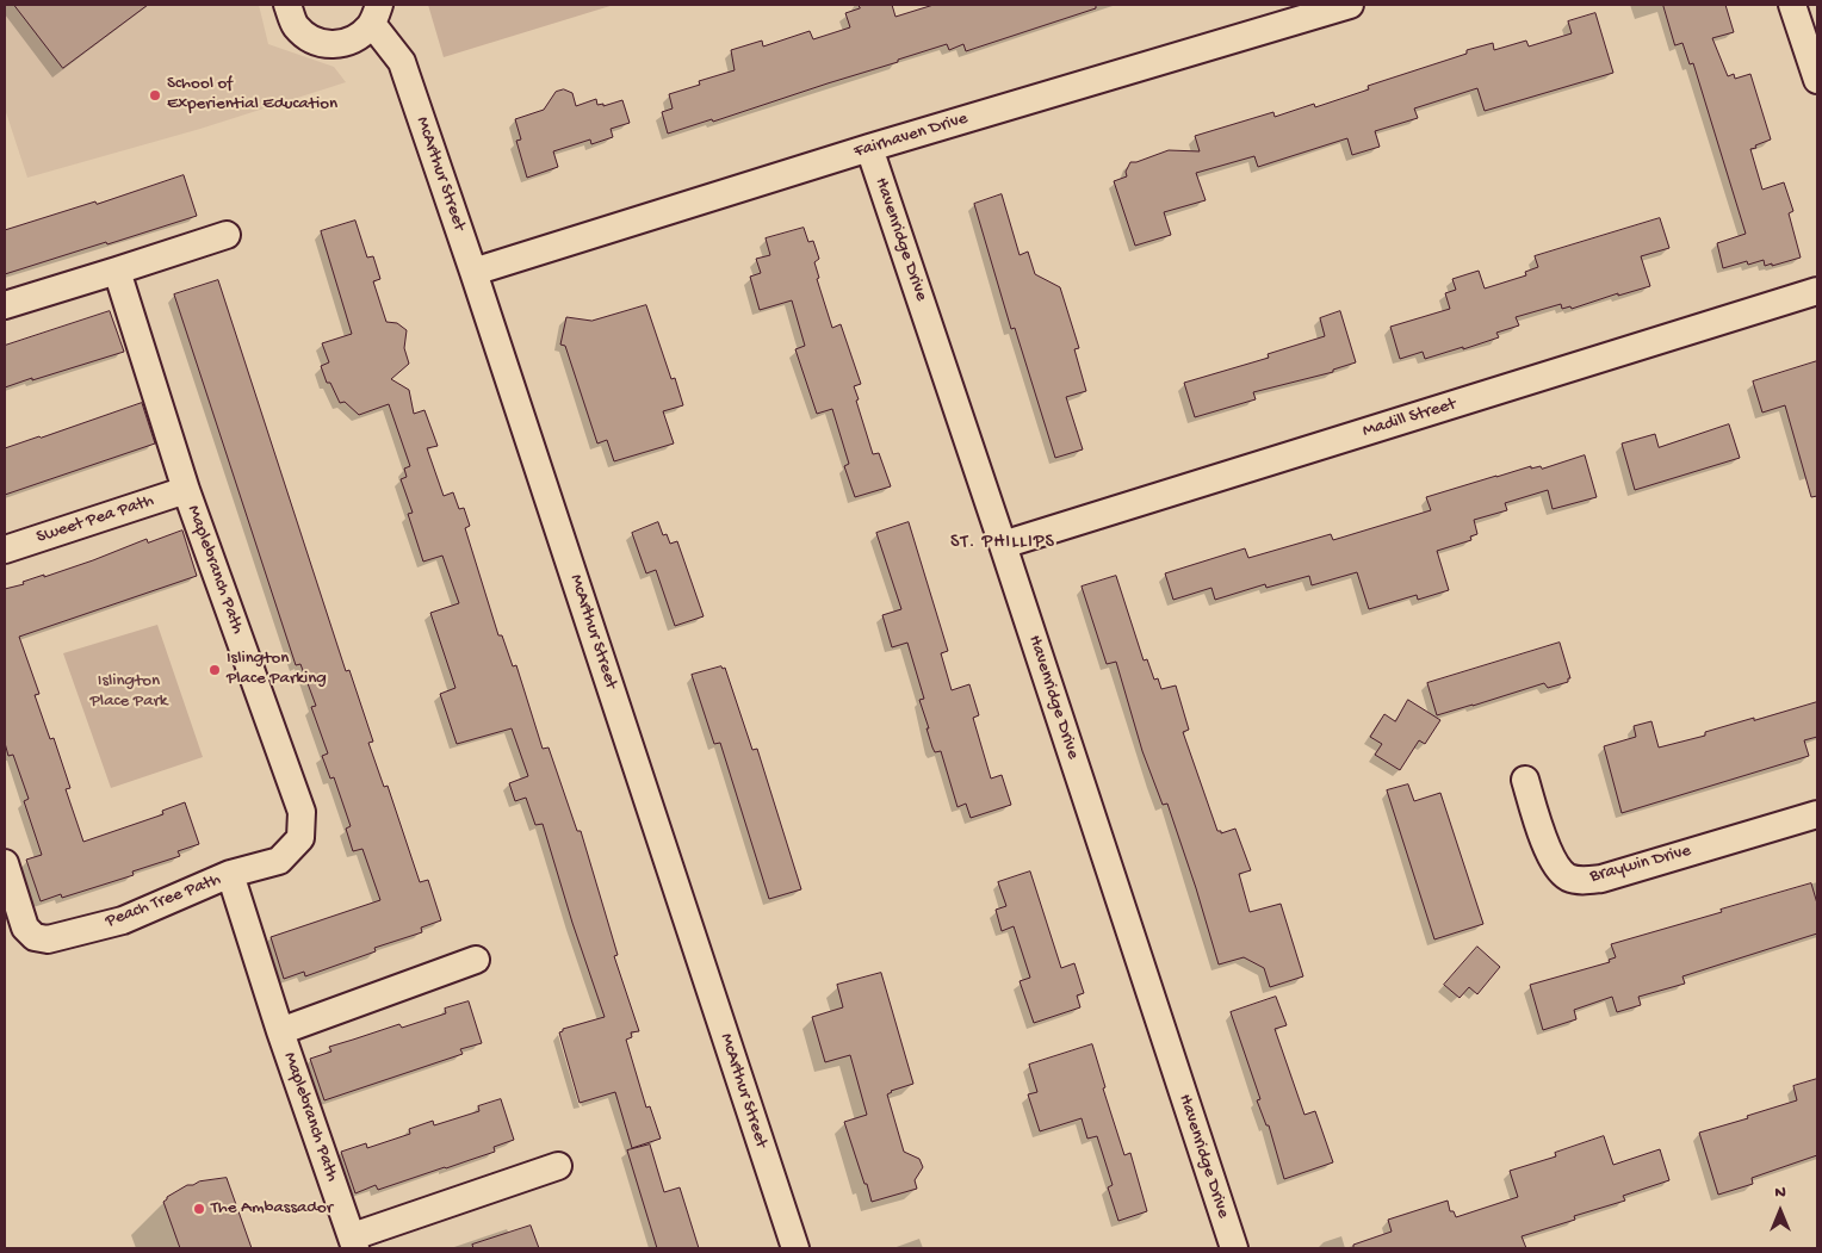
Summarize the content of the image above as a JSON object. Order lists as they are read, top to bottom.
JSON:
{
  "streets": {
    "street": [
      "Fairhaven Drive",
      "McArthur Street",
      "Havenridge Drive",
      "Madill Street",
      "Sweet Pea Path",
      "Maplebranch Path",
      "Braywin Drive",
      "Peach Tree Path"
    ]
  },
  "crossings": [
    ["Fairhaven Drive", "McArthur Street"],
    ["Fairhaven Drive", "Havenridge Drive"],
    ["Havenridge Drive", "Madill Street"],
    ["Sweet Pea Path", "Maplebranch Path"],
    ["Maplebranch Path", "Peach Tree Path"]
  ],
  "districts": ["ST. PHILLIPS"],
  "parks": ["Islington Place Park"],
  "places": ["School of Experiential Education", "Islington Place Parking", "The Ambassador"],
  "north": "top"
}
